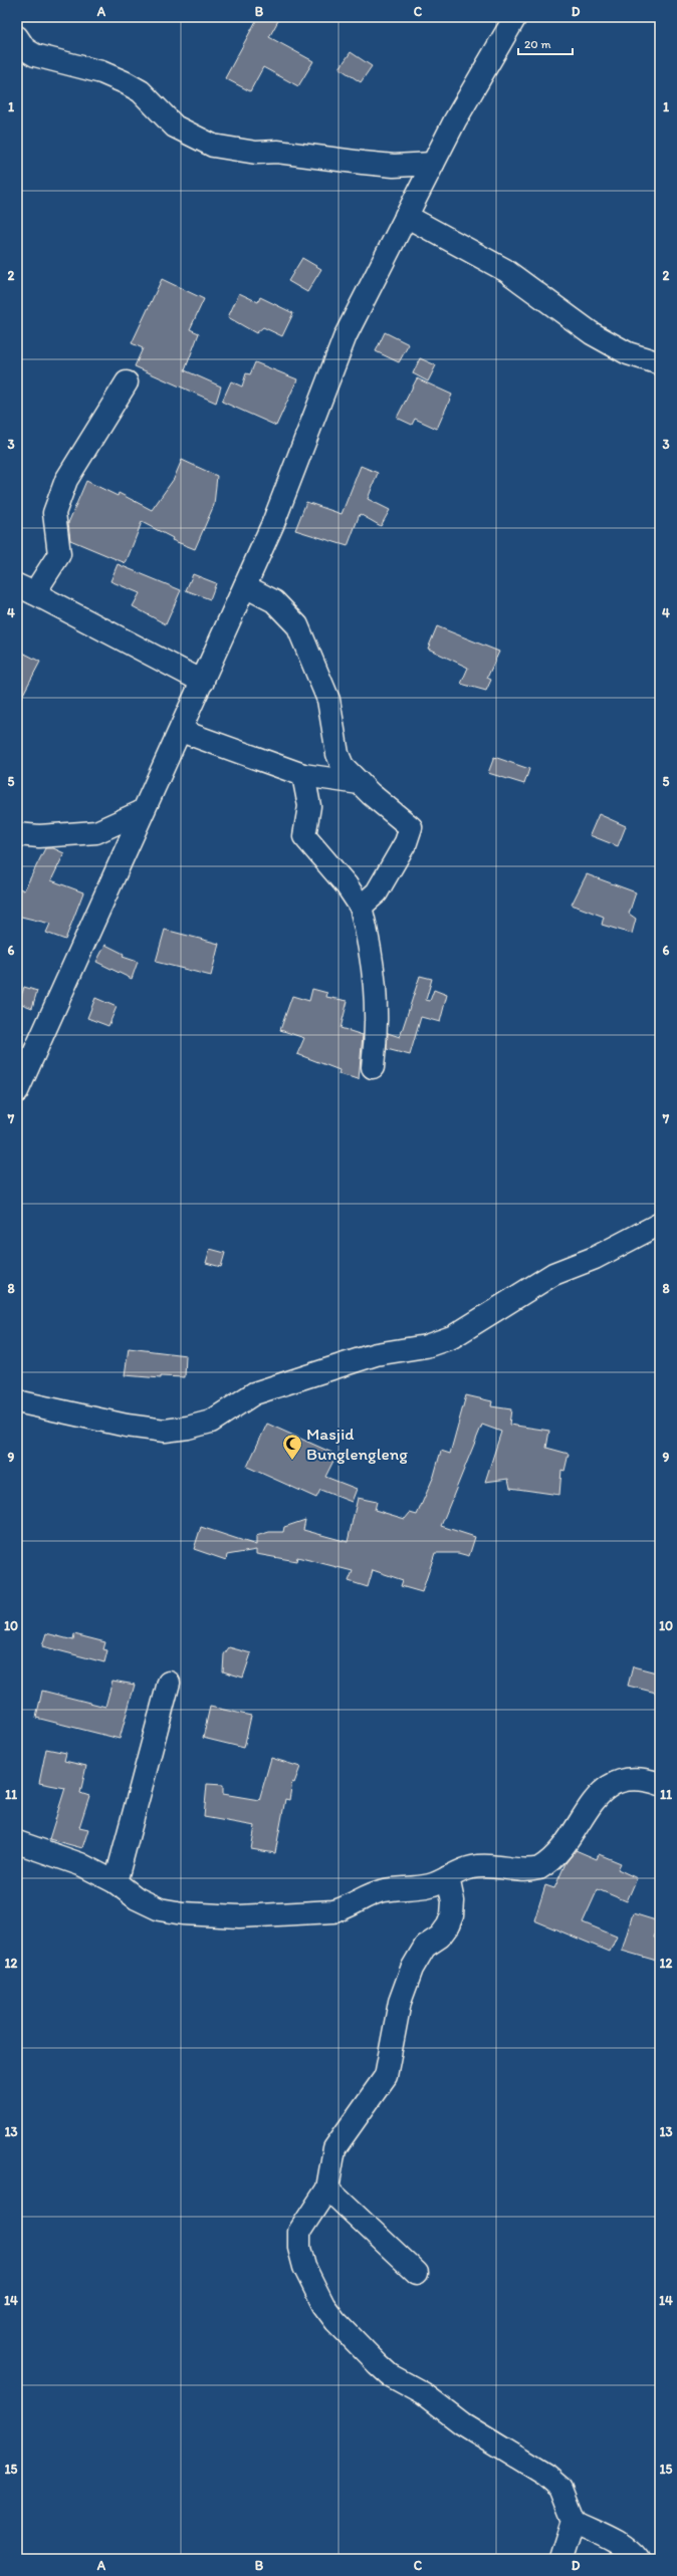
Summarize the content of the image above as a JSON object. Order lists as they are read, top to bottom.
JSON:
{
  "places": {
    "mosque": ["Masjid Bunglengleng"]
  },
  "scale_bar": "20 m",
  "grid": {
    "columns": [
      "A",
      "B",
      "C",
      "D"
    ],
    "rows": [
      "1",
      "2",
      "3",
      "4",
      "5",
      "6",
      "7",
      "8",
      "9",
      "10",
      "11",
      "12",
      "13",
      "14",
      "15"
    ]
  }
}
